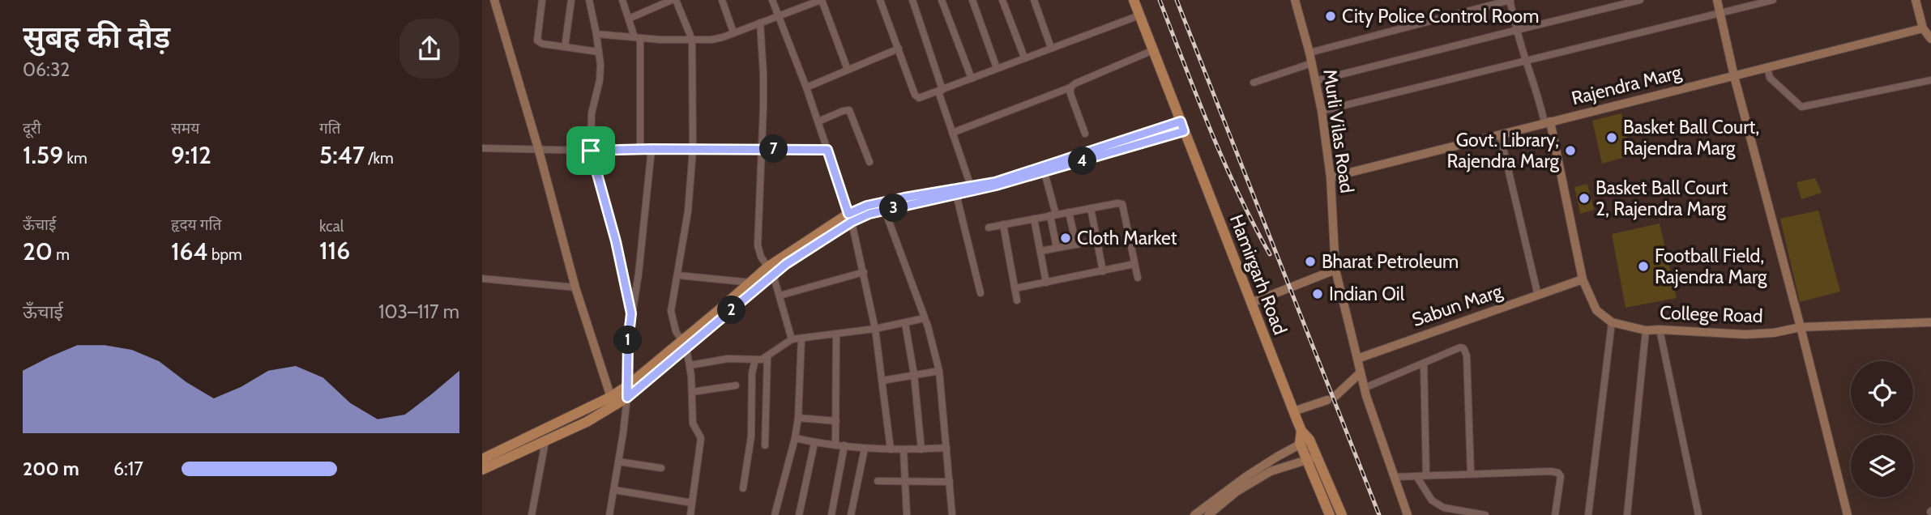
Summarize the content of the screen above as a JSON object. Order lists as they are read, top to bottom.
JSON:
{
  "streets": {
    "main road": ["Hamirgarh Road"],
    "street": [
      "Rajendra Marg",
      "Murli Vilas Road",
      "Sabun Marg",
      "College Road"
    ]
  },
  "crossings": [
    ["Rajendra Marg", "Murli Vilas Road"],
    ["Murli Vilas Road", "Sabun Marg"]
  ],
  "places": [
    "City Police Control Room",
    "Basket Ball Court, Rajendra Marg",
    "Govt. Library, Rajendra Marg",
    "Basket Ball Court 2, Rajendra Marg",
    "Cloth Market",
    "Bharat Petroleum",
    "Football Field, Rajendra Marg",
    "Indian Oil"
  ],
  "page": {
    "heading": ["सुबह की दौड़", "06:32"],
    "stats": [
      ["दूरी", "1.59 km"],
      ["समय", "9:12"],
      ["गति", "5:47 /km"],
      ["ऊँचाई", "20 m"],
      ["हृदय गति", "164 bpm"],
      ["kcal", "116"]
    ],
    "pins": [
      "7",
      "4",
      "3",
      "2",
      "1"
    ],
    "chart": ["ऊँचाई", "103–117 m"],
    "list": [
      {
        "name": "200 m",
        "note": "6:17"
      }
    ]
  }
}
